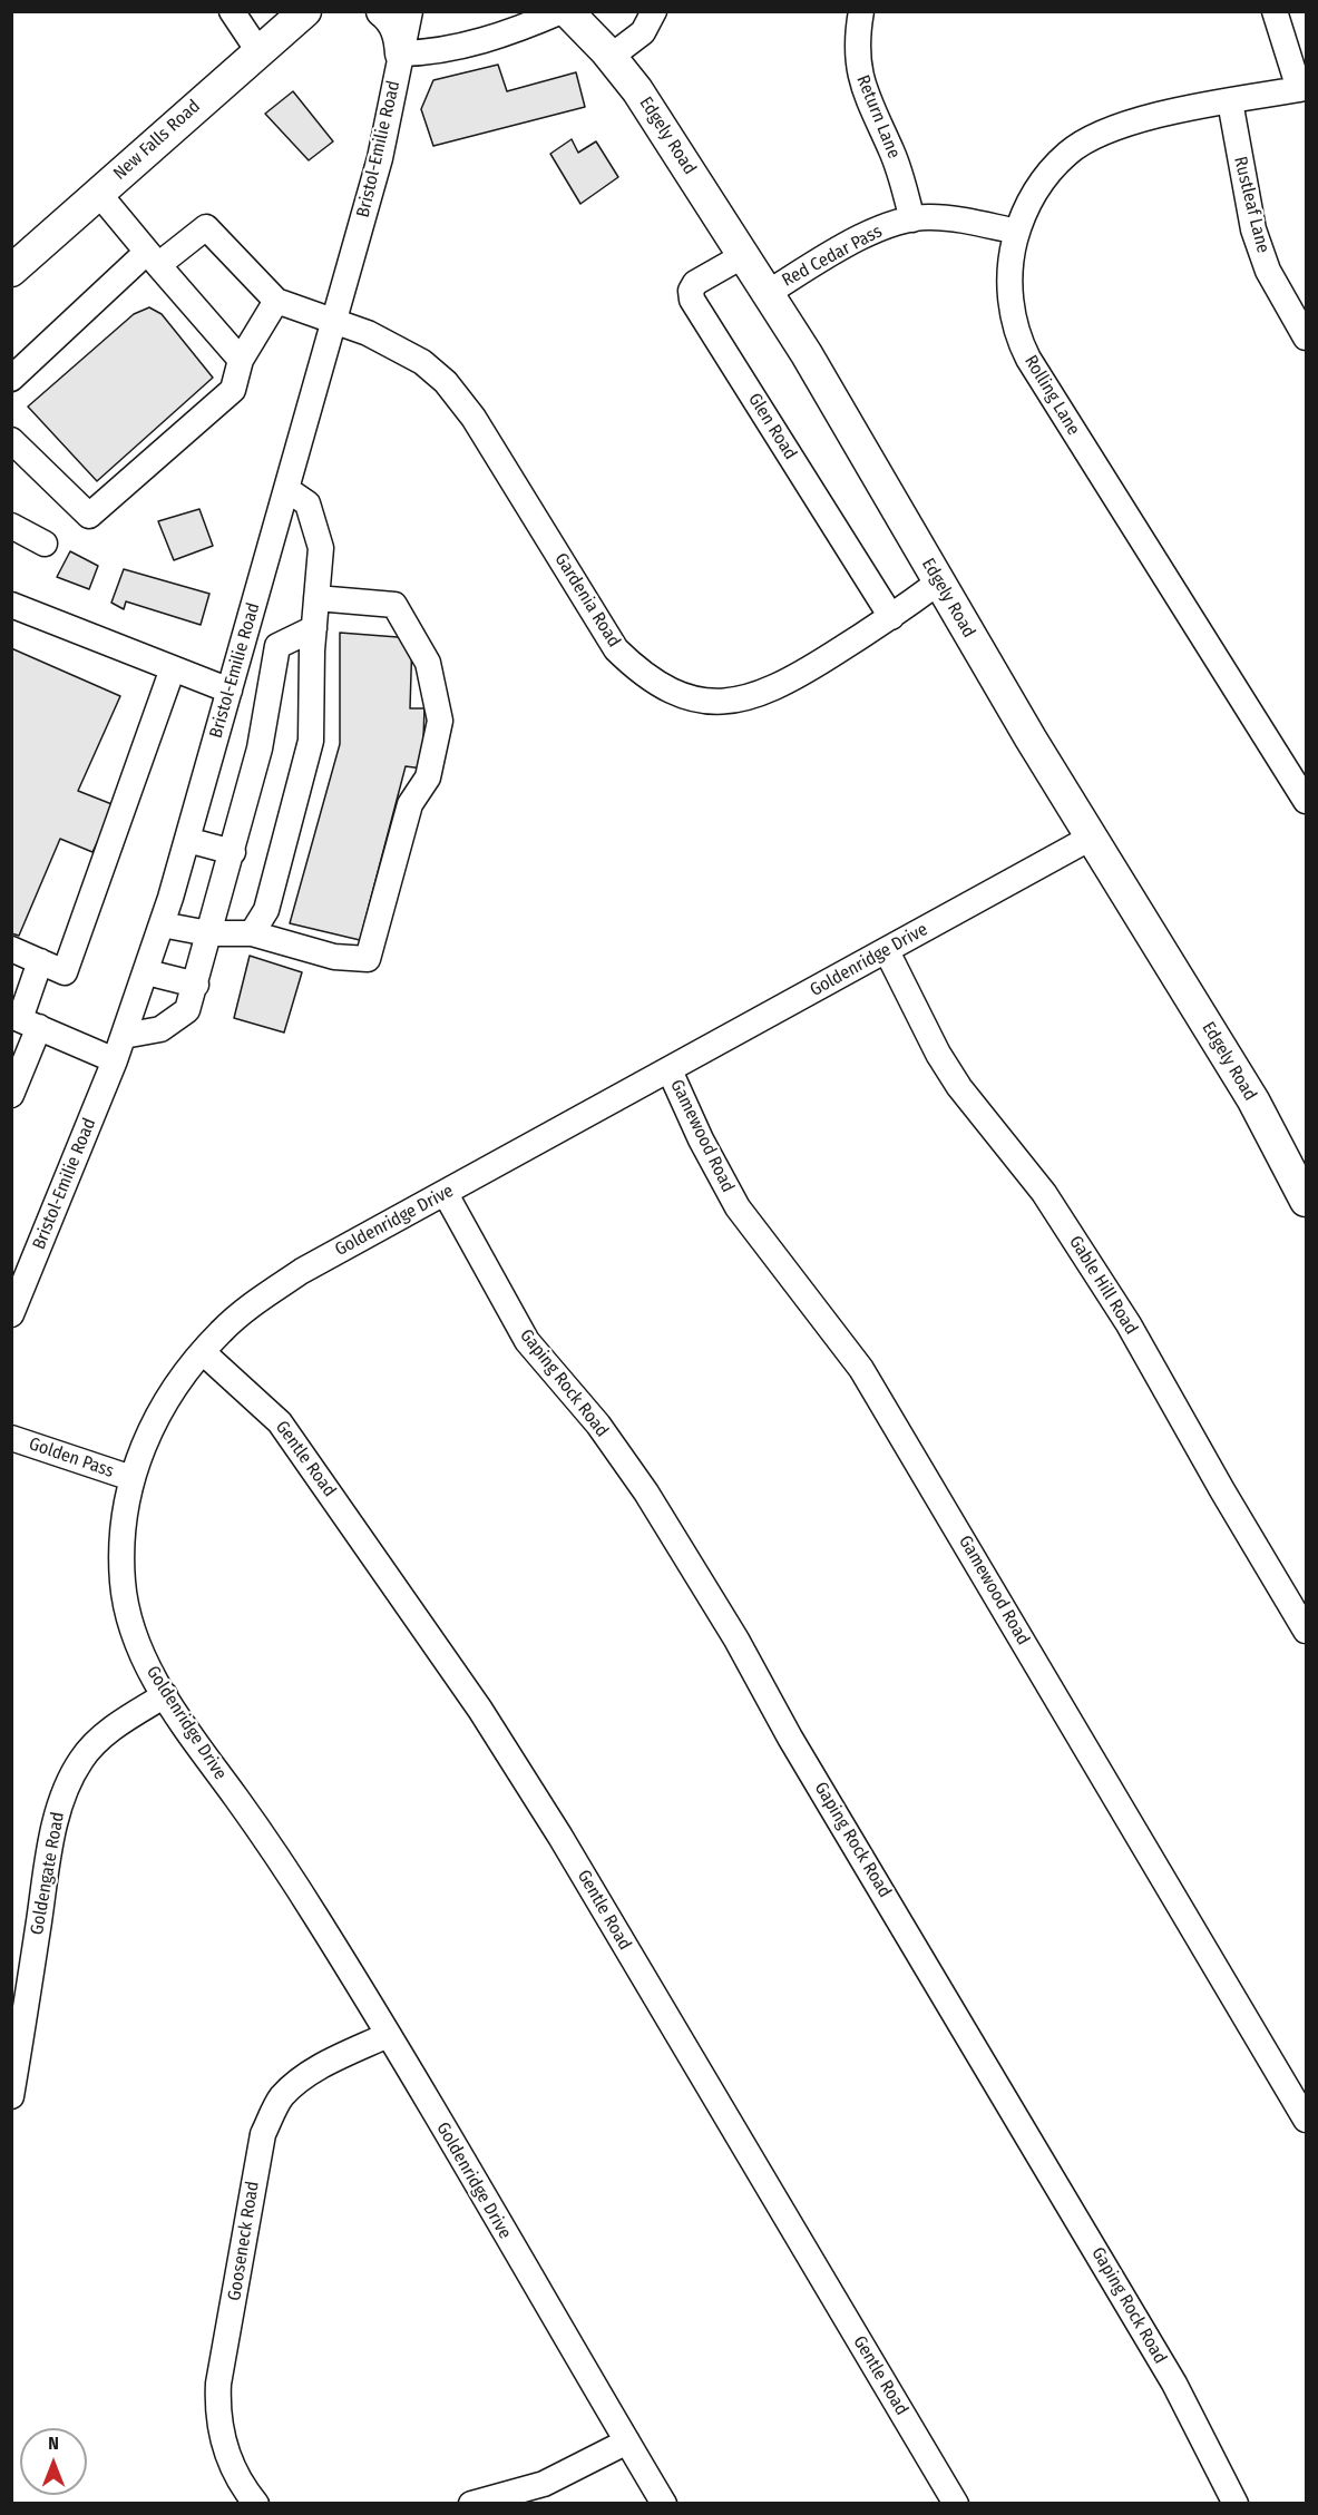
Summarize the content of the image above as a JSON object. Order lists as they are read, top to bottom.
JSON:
{
  "streets": {
    "main road": ["Edgely Road", "New Falls Road"],
    "street": [
      "Return Lane",
      "Bristol-Emilie Road",
      "Rustleaf Lane",
      "Red Cedar Pass",
      "Rolling Lane",
      "Glen Road",
      "Gardenia Road",
      "Goldenridge Drive",
      "Gamewood Road",
      "Gable Hill Road",
      "Gaping Rock Road",
      "Golden Pass",
      "Gentle Road",
      "Goldengate Road",
      "Gooseneck Road"
    ]
  },
  "crossings": [
    ["Return Lane", "Red Cedar Pass"],
    ["Edgely Road", "Red Cedar Pass"],
    ["Edgely Road", "Glen Road"],
    ["Edgely Road", "Gardenia Road"],
    ["Edgely Road", "Goldenridge Drive"],
    ["Bristol-Emilie Road", "Gardenia Road"],
    ["Rustleaf Lane", "Rolling Lane"],
    ["Red Cedar Pass", "Rolling Lane"],
    ["Glen Road", "Gardenia Road"],
    ["Goldenridge Drive", "Gamewood Road"],
    ["Goldenridge Drive", "Gable Hill Road"],
    ["Goldenridge Drive", "Gaping Rock Road"],
    ["Goldenridge Drive", "Golden Pass"],
    ["Goldenridge Drive", "Gentle Road"],
    ["Goldenridge Drive", "Goldengate Road"],
    ["Goldenridge Drive", "Gooseneck Road"]
  ],
  "north": "top"
}
